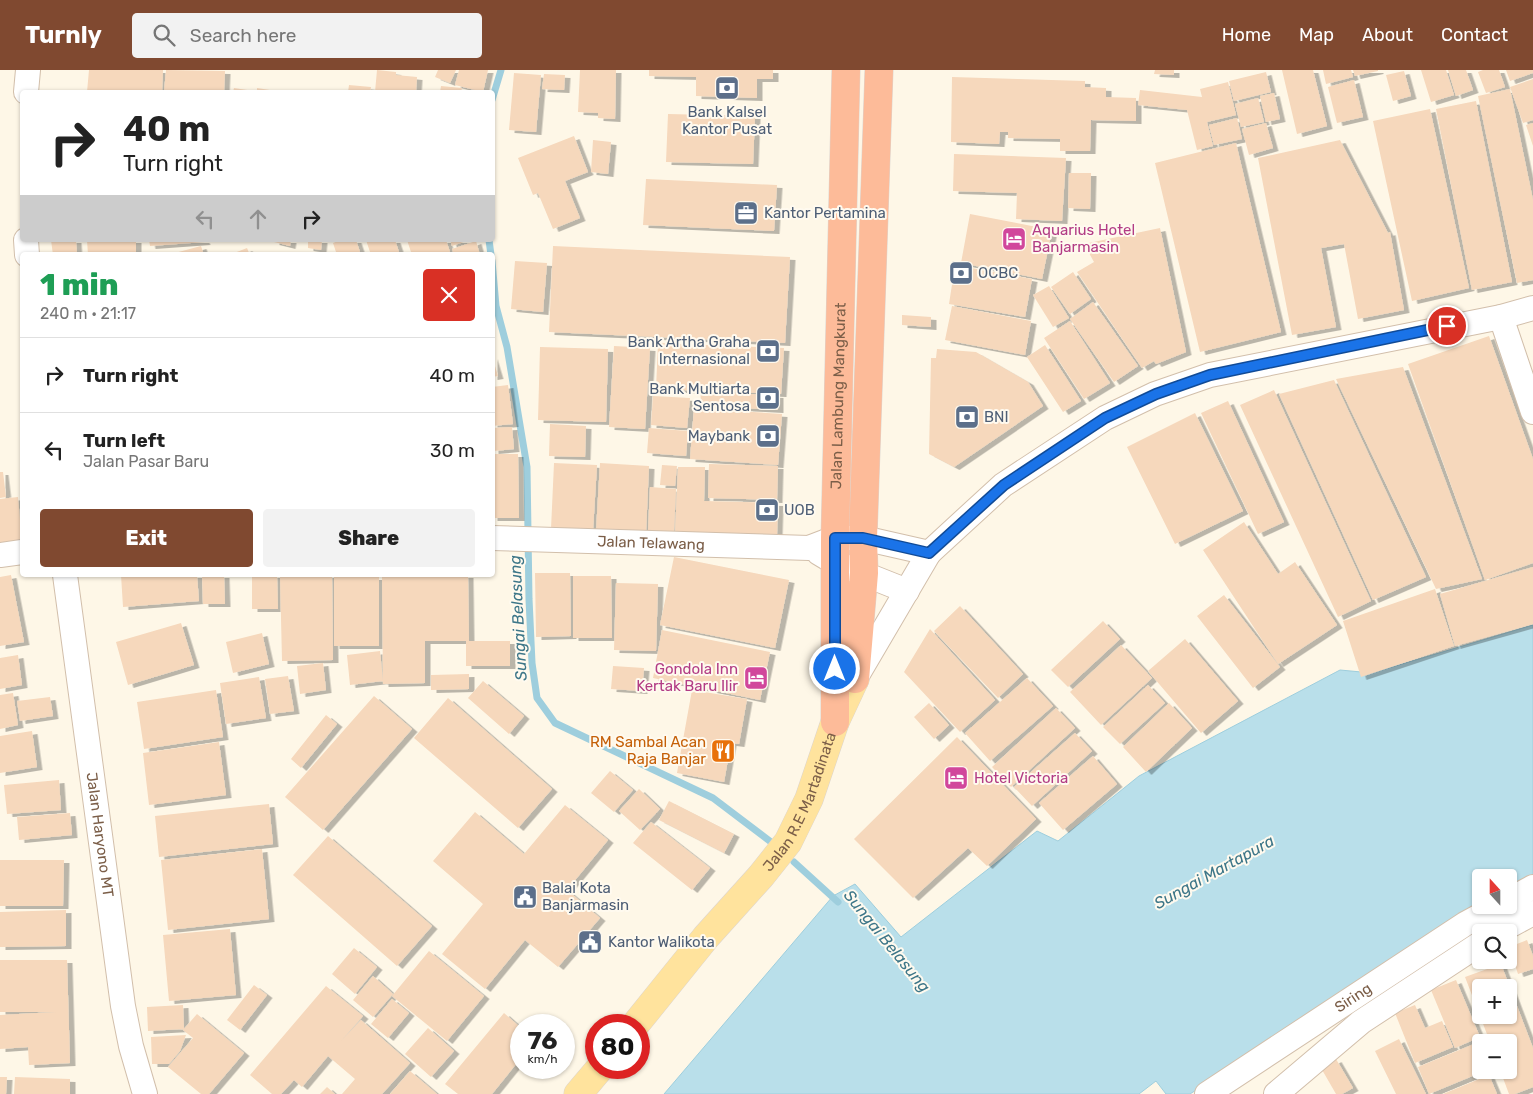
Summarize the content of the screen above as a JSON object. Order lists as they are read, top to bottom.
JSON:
{
  "streets": {
    "highway": ["Jalan Lambung Mangkurat"],
    "main road": ["Jalan R.E Martadinata"],
    "street": ["Jalan Telawang", "Jalan Haryono MT", "Siring"]
  },
  "crossings": [
    ["Jalan Lambung Mangkurat", "Jalan Telawang"],
    ["Jalan Lambung Mangkurat", "Jalan R.E Martadinata"],
    ["Jalan Telawang", "Jalan R.E Martadinata"]
  ],
  "water": ["Sungai Belasung", "Sungai Martapura"],
  "places": {
    "bank": [
      "Bank Kalsel Kantor Pusat",
      "OCBC",
      "Bank Artha Graha Internasional",
      "Bank Multiarta Sentosa",
      "BNI",
      "Maybank",
      "UOB"
    ],
    "office": ["Kantor Pertamina"],
    "hotel": ["Aquarius Hotel Banjarmasin", "Gondola Inn Kertak Baru Ilir", "Hotel Victoria"],
    "restaurant": ["RM Sambal Acan Raja Banjar"],
    "public building": ["Balai Kota Banjarmasin", "Kantor Walikota"]
  },
  "north": "top",
  "page": {
    "header": "Turnly",
    "search": "Search here",
    "nav": [
      "Home",
      "Map",
      "About",
      "Contact"
    ],
    "turn": ["40 m", "Turn right"],
    "heading": ["1 min", "240 m · 21:17"],
    "list": [
      {
        "name": "Turn right",
        "value": "40 m"
      },
      {
        "name": "Turn left",
        "note": "Jalan Pasar Baru",
        "value": "30 m"
      }
    ],
    "buttons": ["Exit", "Share"],
    "map_buttons": ["+", "−"],
    "speed": "76 km/h",
    "limit": "80"
  }
}
